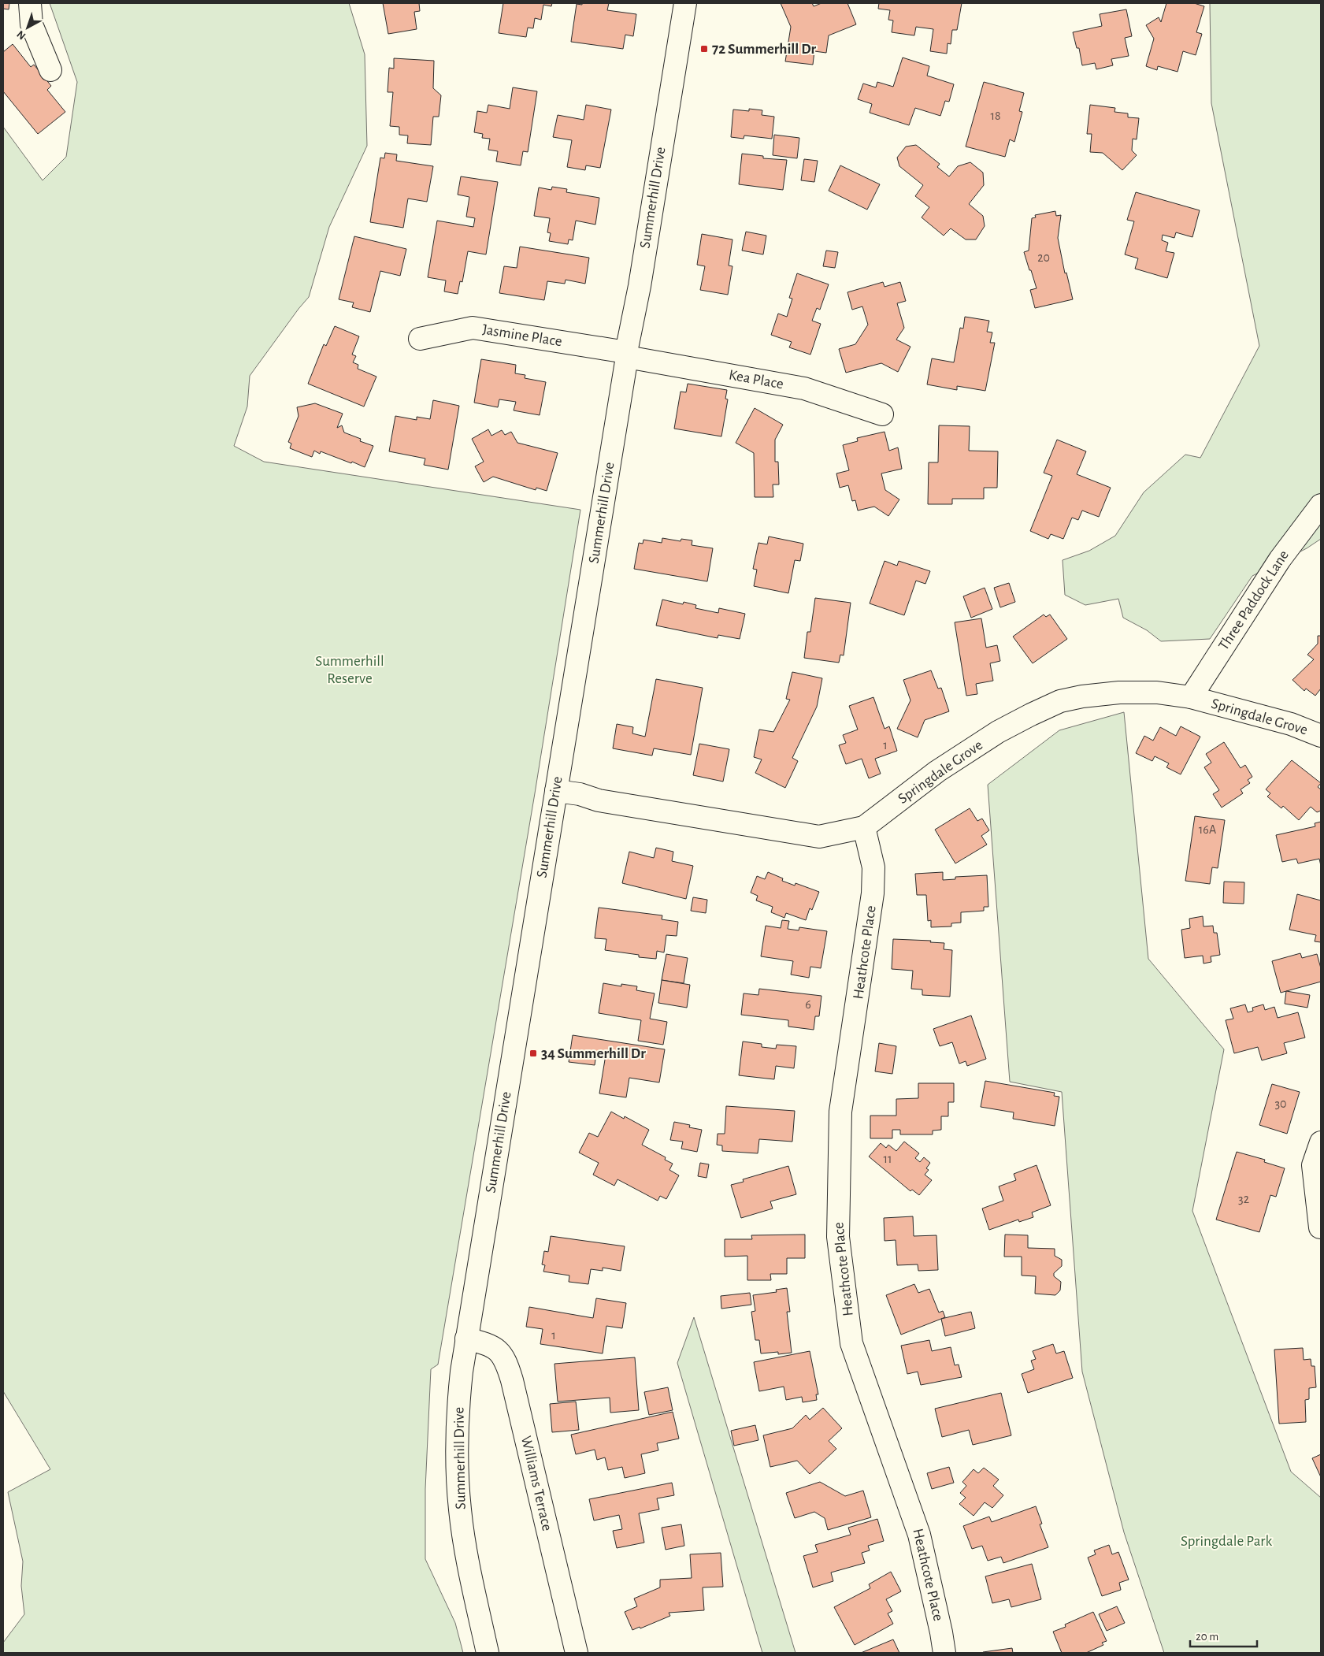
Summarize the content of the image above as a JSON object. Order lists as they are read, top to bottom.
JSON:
{
  "streets": {
    "street": [
      "Summerhill Drive",
      "Jasmine Place",
      "Kea Place",
      "Three Paddock Lane",
      "Springdale Grove",
      "Heathcote Place",
      "Williams Terrace"
    ]
  },
  "crossings": [
    ["Summerhill Drive", "Jasmine Place"],
    ["Summerhill Drive", "Kea Place"],
    ["Summerhill Drive", "Springdale Grove"],
    ["Summerhill Drive", "Williams Terrace"],
    ["Jasmine Place", "Kea Place"],
    ["Three Paddock Lane", "Springdale Grove"],
    ["Springdale Grove", "Heathcote Place"]
  ],
  "parks": ["Summerhill Reserve", "Springdale Park"],
  "places": {
    "transit": ["72 Summerhill Dr", "34 Summerhill Dr"]
  },
  "house_numbers": [
    "18",
    "20",
    "1",
    "16A",
    "6",
    "30",
    "11",
    "32",
    "1"
  ],
  "scale_bar": "20 m",
  "north": "bottom left"
}
